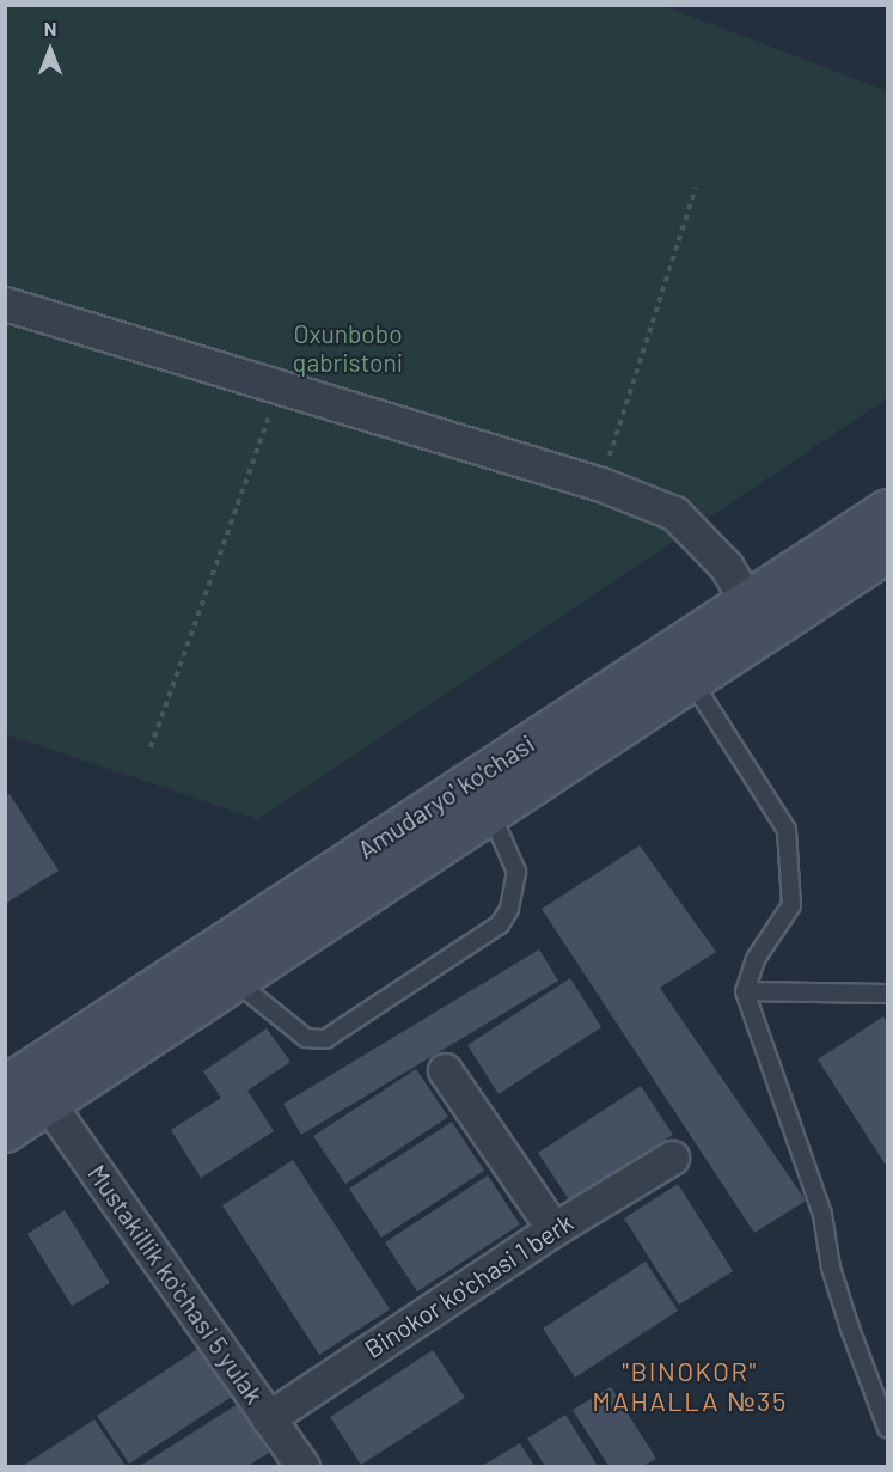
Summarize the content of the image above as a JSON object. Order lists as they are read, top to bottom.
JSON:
{
  "streets": {
    "street": ["Amudaryo' ko'chasi", "Mustakillik ko'chasi 5 yulak", "Binokor ko'chasi 1 berk"]
  },
  "crossings": [
    ["Mustakillik ko'chasi 5 yulak", "Binokor ko'chasi 1 berk"]
  ],
  "districts": ["\"BINOKOR\" MAHALLA №35"],
  "parks": ["Oxunbobo qabristoni"],
  "north": "top"
}
